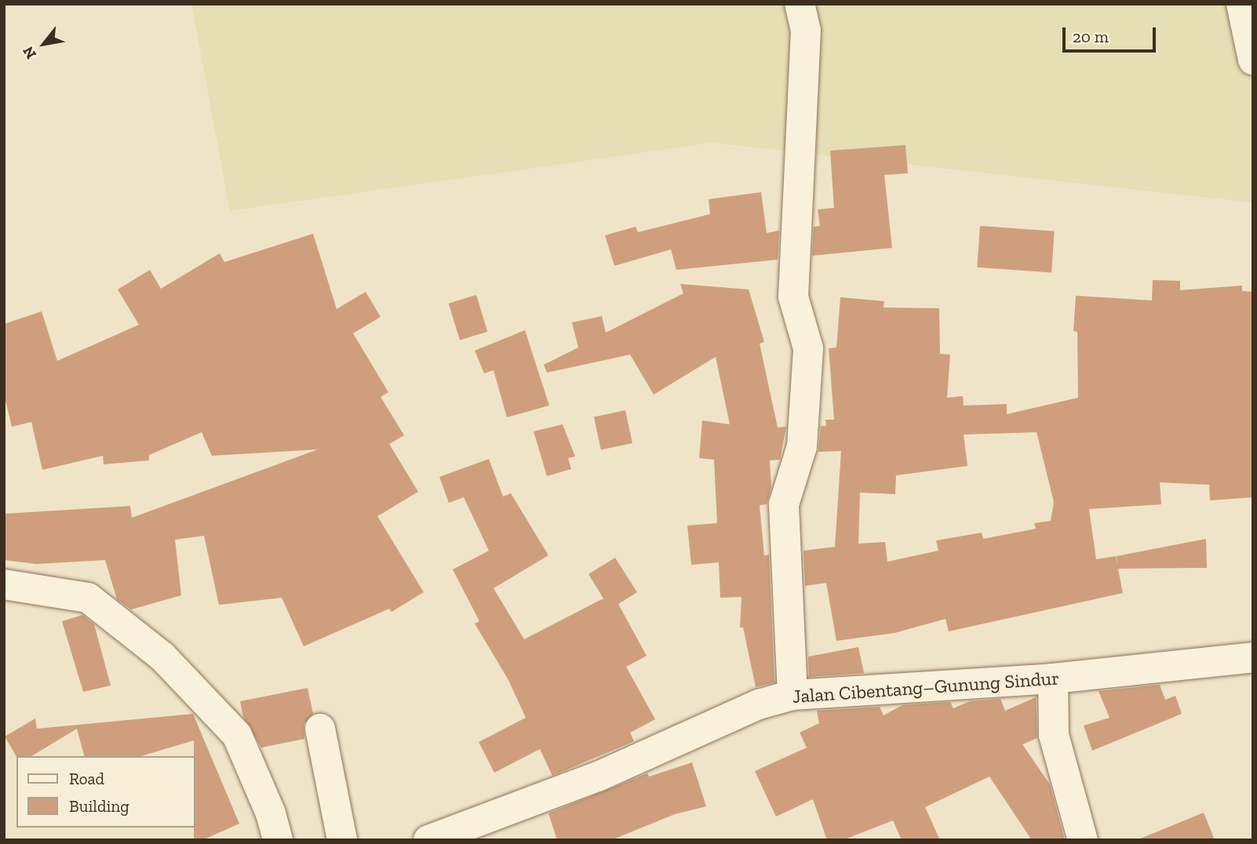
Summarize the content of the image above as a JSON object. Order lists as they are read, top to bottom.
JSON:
{
  "streets": {
    "street": ["Jalan Cibentang–Gunung Sindur"]
  },
  "legend": ["Road", "Building"],
  "scale_bar": "20 m",
  "north": "bottom left"
}
